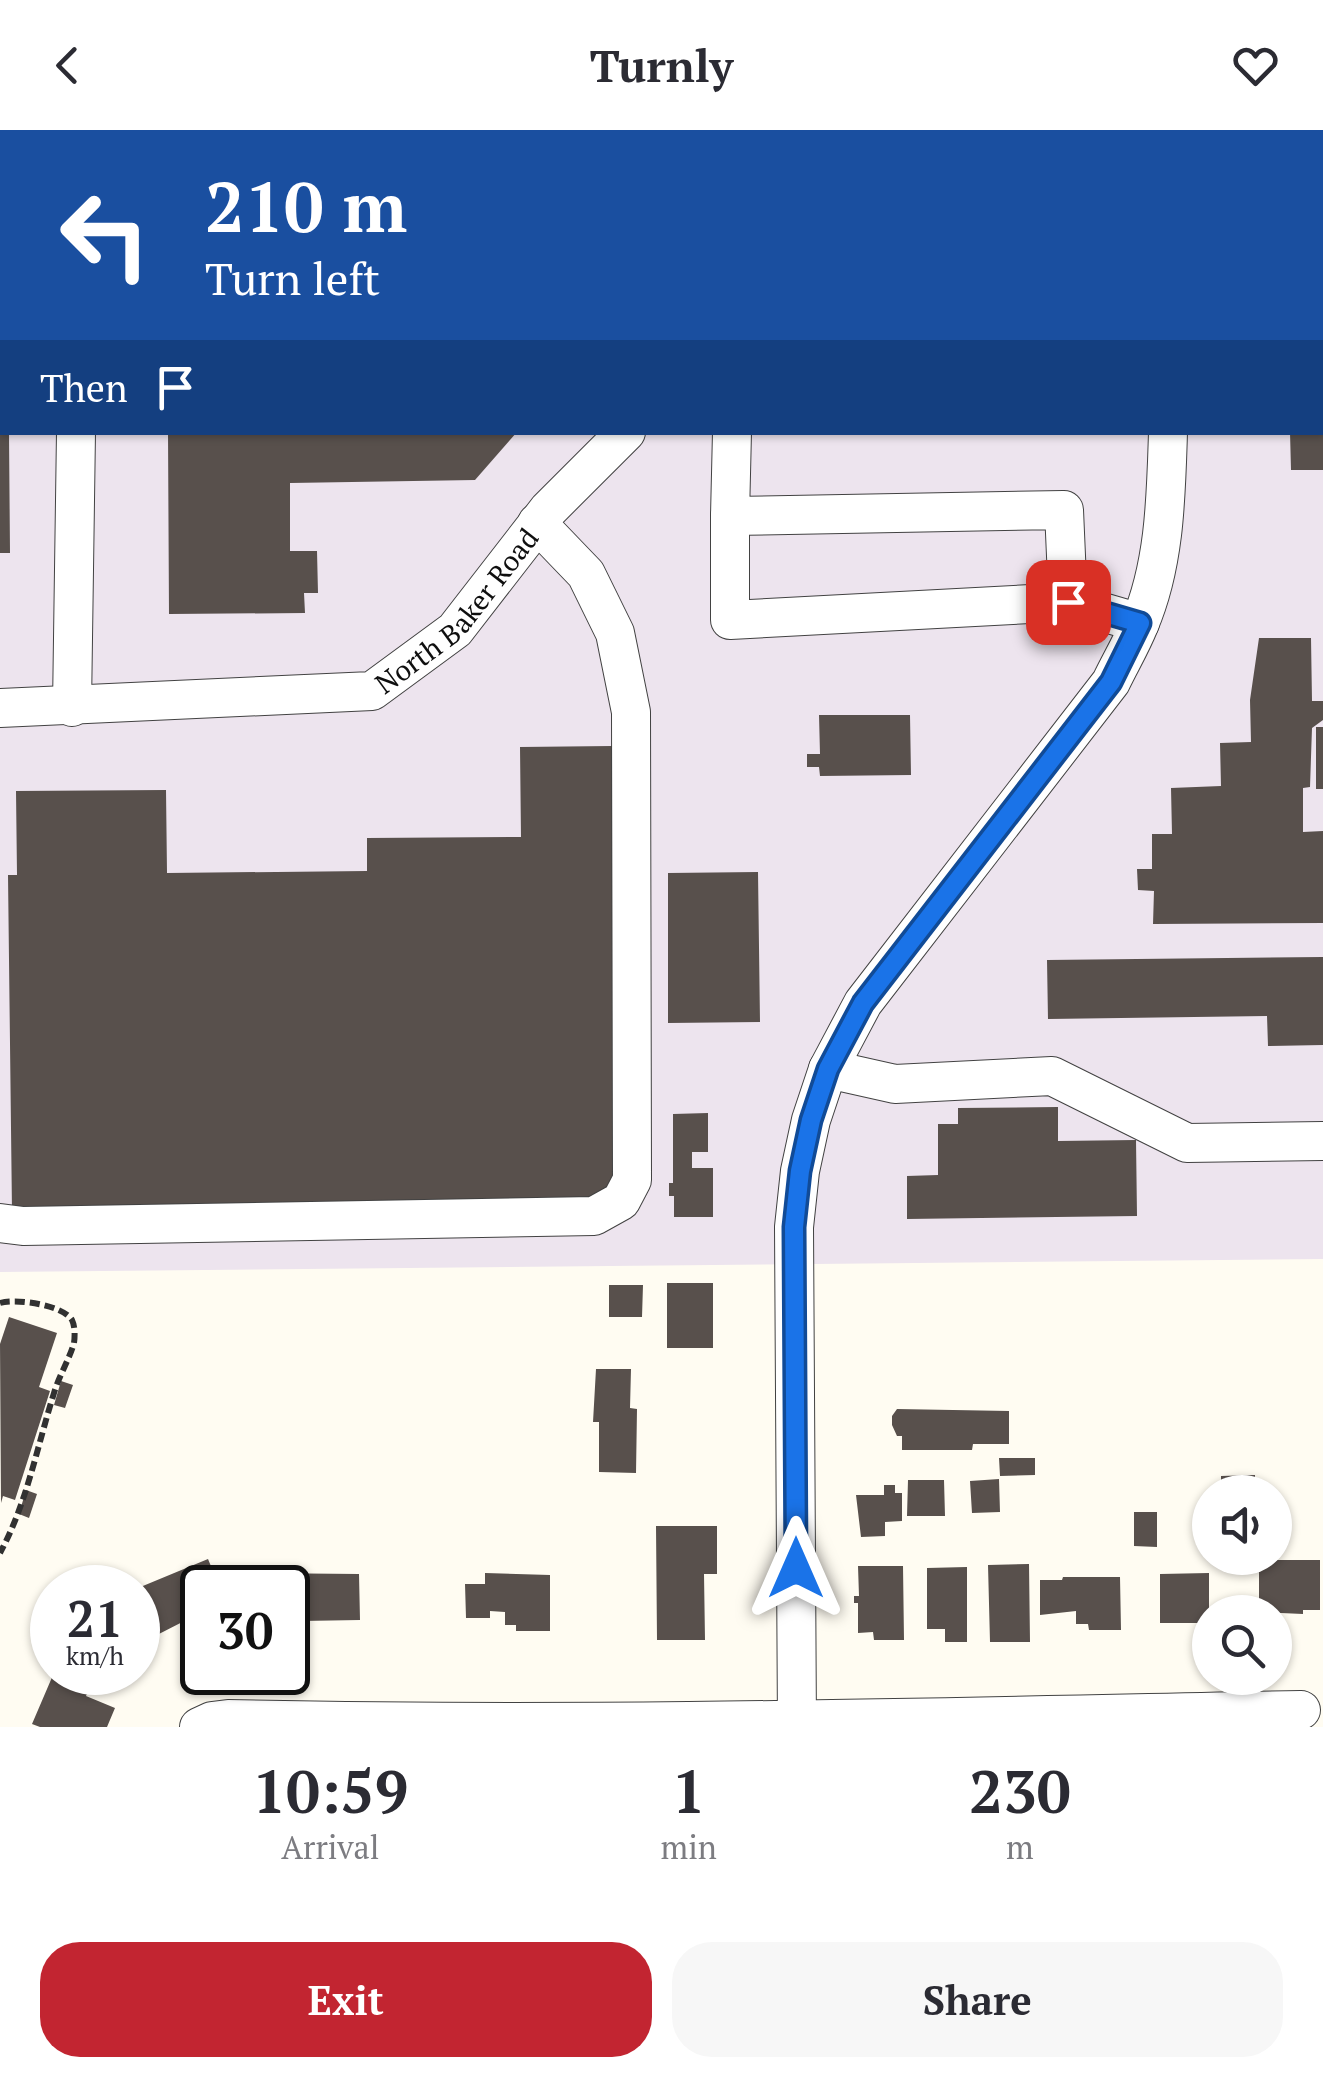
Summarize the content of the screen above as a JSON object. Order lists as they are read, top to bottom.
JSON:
{
  "streets": {
    "street": ["North Baker Road"]
  },
  "page": {
    "header": "Turnly",
    "turn": ["210 m", "Turn left"],
    "then": "Then",
    "speed": "21 km/h",
    "limit": "30",
    "eta": [
      "10:59",
      "Arrival",
      "1",
      "min",
      "230",
      "m"
    ],
    "buttons": ["Exit", "Share"]
  }
}
